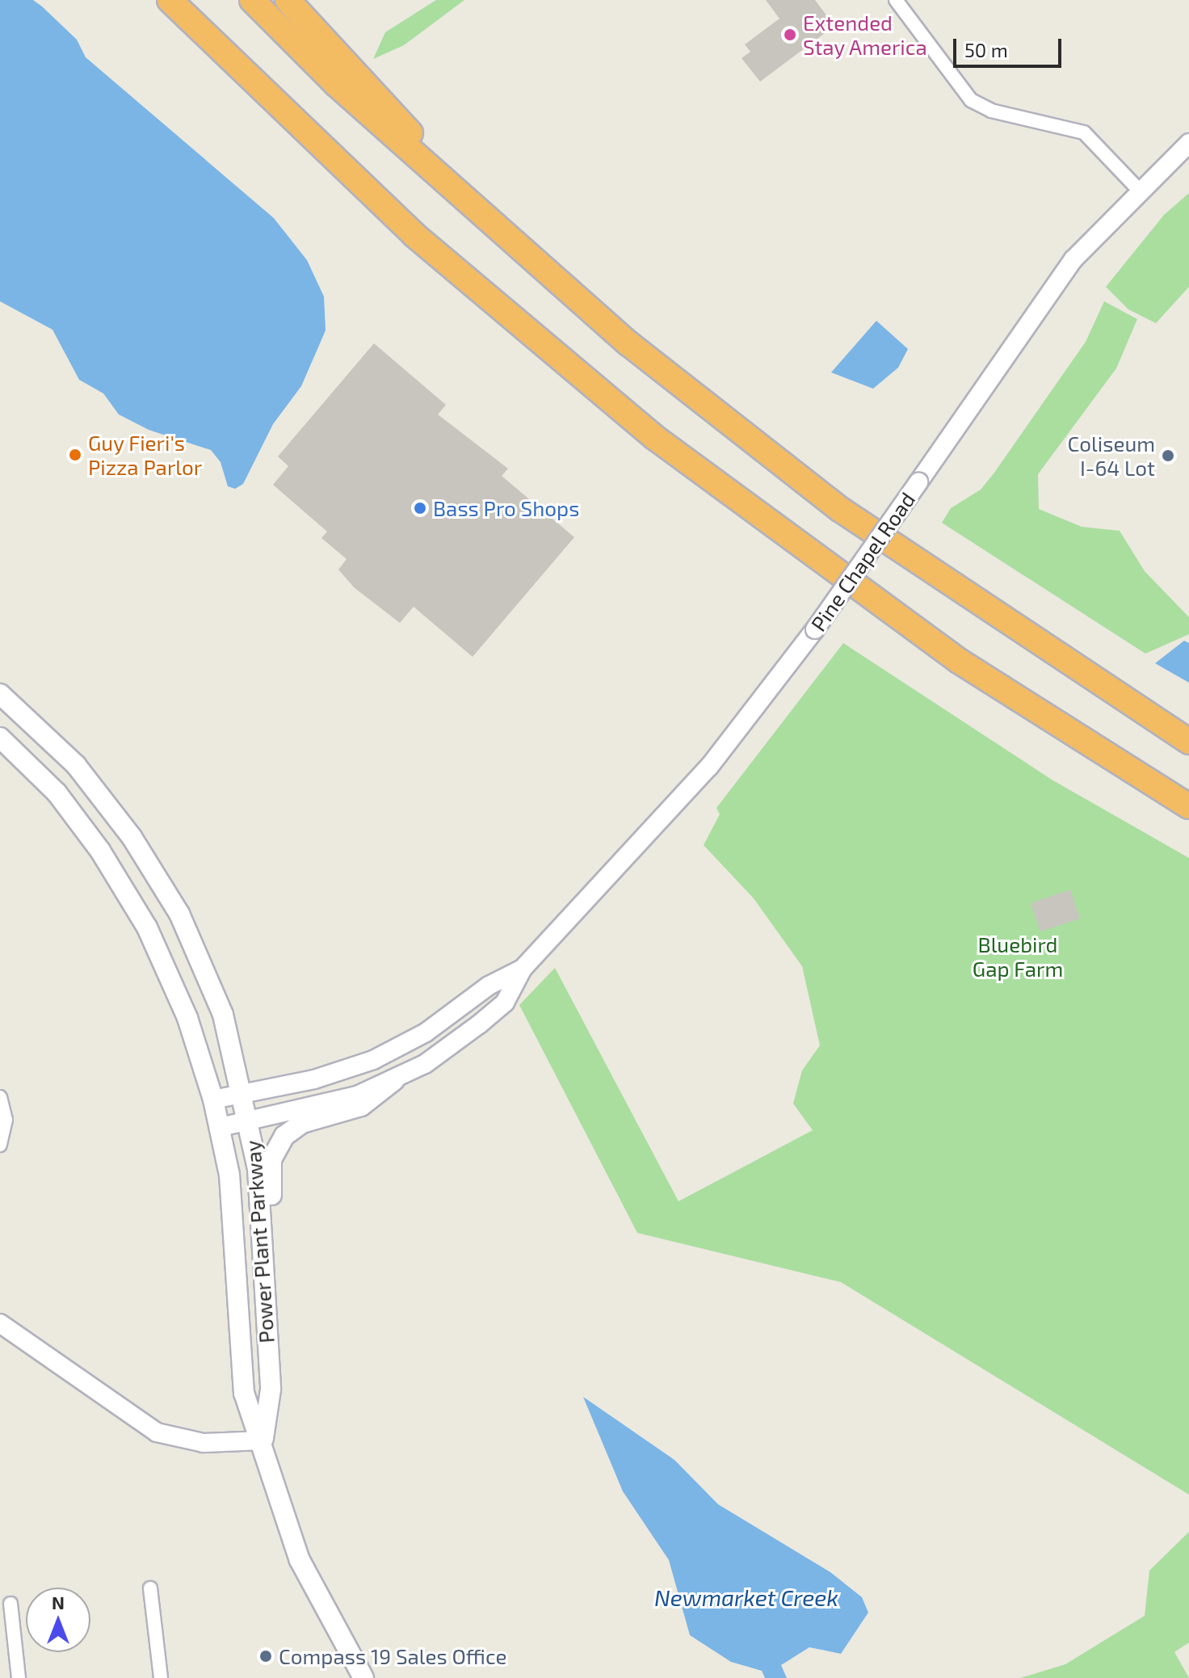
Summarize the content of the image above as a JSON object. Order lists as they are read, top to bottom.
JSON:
{
  "streets": {
    "main road": ["Power Plant Parkway"],
    "street": ["Pine Chapel Road"]
  },
  "crossings": [
    ["Pine Chapel Road", "Power Plant Parkway"]
  ],
  "water": ["Newmarket Creek"],
  "parks": ["Bluebird Gap Farm"],
  "places": [
    "Extended Stay America",
    "Guy Fieri's Pizza Parlor",
    "Coliseum I-64 Lot",
    "Bass Pro Shops",
    "Compass 19 Sales Office"
  ],
  "scale_bar": "50 m",
  "north": "top"
}
